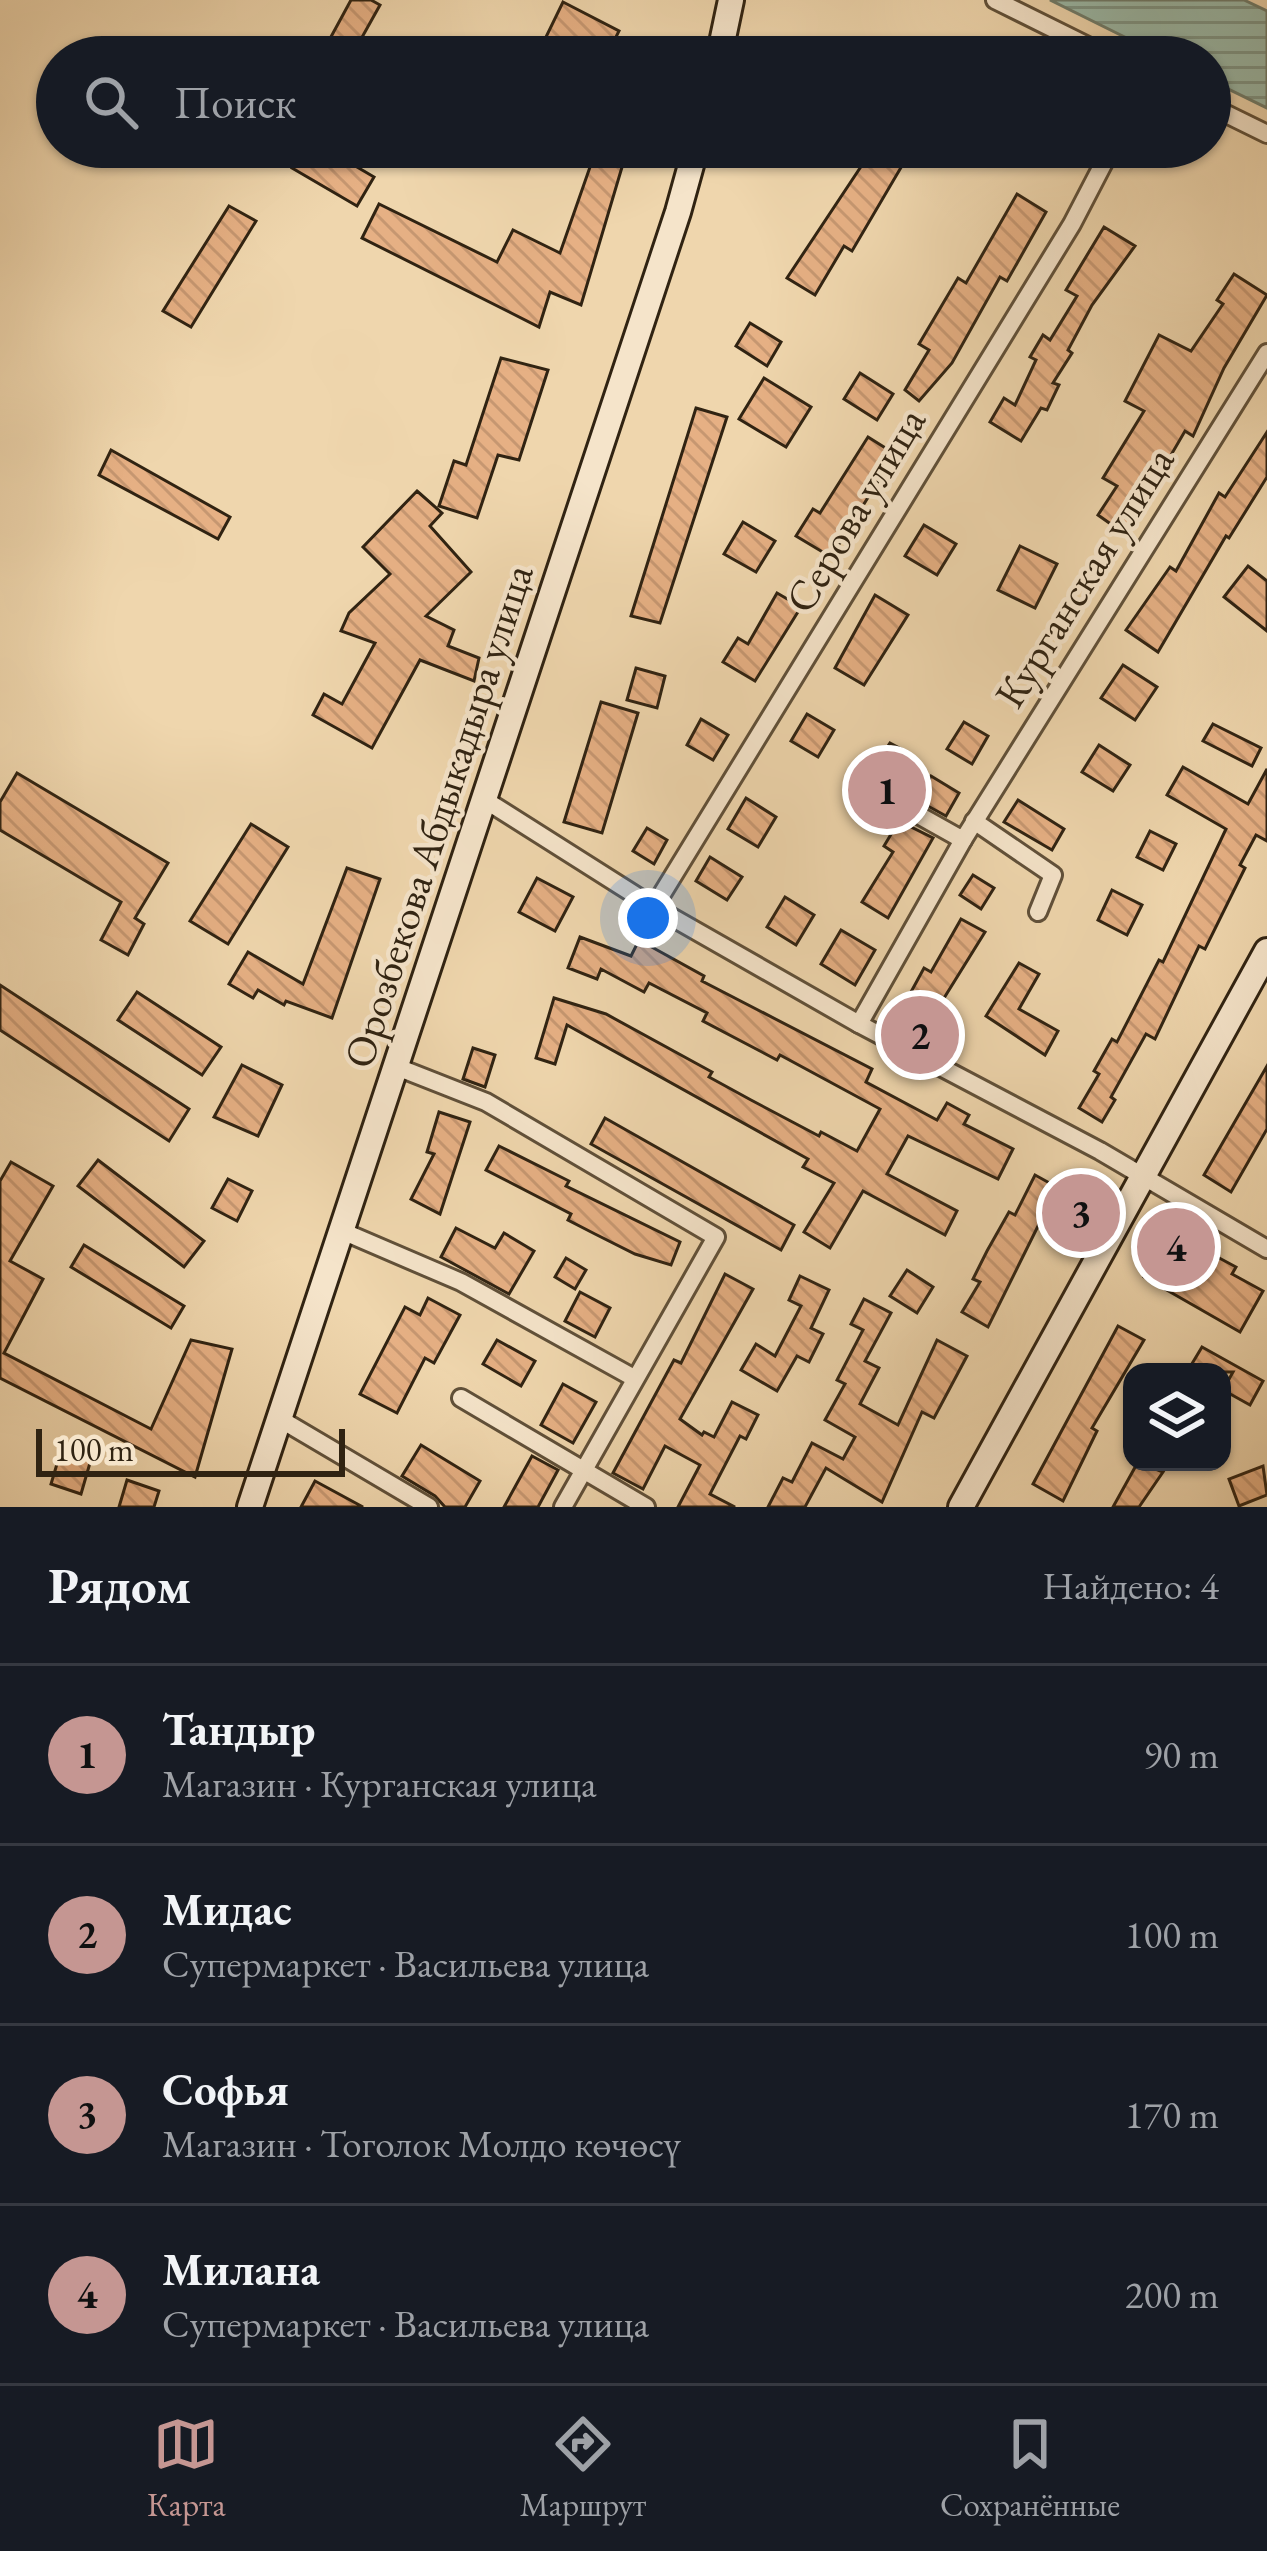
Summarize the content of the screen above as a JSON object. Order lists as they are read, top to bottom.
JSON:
{
  "streets": {
    "street": ["Серова улица", "Курганская улица", "Орозбекова Абдыкадыра улица"]
  },
  "scale_bar": "100 m",
  "page": {
    "search": "Поиск",
    "pins": [
      "1",
      "2",
      "3",
      "4"
    ],
    "scale": "100 m",
    "heading": ["Рядом", "Найдено: 4"],
    "list": [
      {
        "mark": "1",
        "name": "Тандыр",
        "note": "Магазин · Курганская улица",
        "value": "90 m"
      },
      {
        "mark": "2",
        "name": "Мидас",
        "note": "Супермаркет · Васильева улица",
        "value": "100 m"
      },
      {
        "mark": "3",
        "name": "Софья",
        "note": "Магазин · Тоголок Молдо көчөсү",
        "value": "170 m"
      },
      {
        "mark": "4",
        "name": "Милана",
        "note": "Супермаркет · Васильева улица",
        "value": "200 m"
      }
    ],
    "nav": ["Карта", "Маршрут", "Сохранённые"]
  }
}
